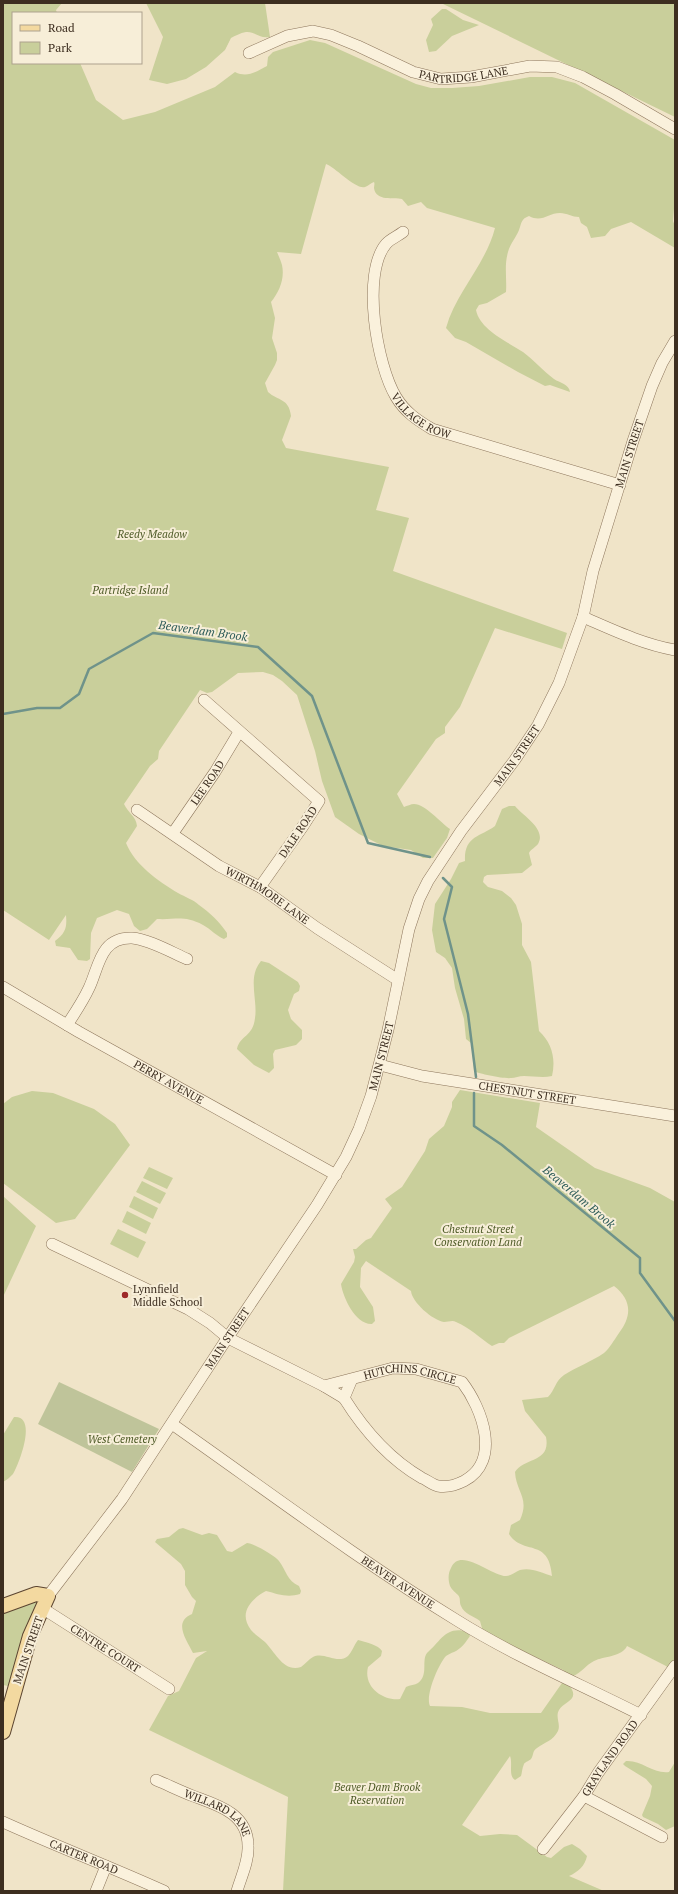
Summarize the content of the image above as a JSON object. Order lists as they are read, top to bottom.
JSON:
{
  "streets": {
    "main road": ["MAIN STREET"],
    "street": [
      "PARTRIDGE LANE",
      "VILLAGE ROW",
      "LEE ROAD",
      "DALE ROAD",
      "WIRTHMORE LANE",
      "PERRY AVENUE",
      "CHESTNUT STREET",
      "HUTCHINS CIRCLE",
      "BEAVER AVENUE",
      "CENTRE COURT",
      "GRAYLAND ROAD",
      "WILLARD LANE",
      "CARTER ROAD"
    ]
  },
  "crossings": [
    ["VILLAGE ROW", "MAIN STREET"],
    ["MAIN STREET", "WIRTHMORE LANE"],
    ["MAIN STREET", "PERRY AVENUE"],
    ["MAIN STREET", "CHESTNUT STREET"],
    ["MAIN STREET", "HUTCHINS CIRCLE"],
    ["MAIN STREET", "BEAVER AVENUE"],
    ["MAIN STREET", "CENTRE COURT"],
    ["LEE ROAD", "DALE ROAD"],
    ["LEE ROAD", "WIRTHMORE LANE"],
    ["DALE ROAD", "WIRTHMORE LANE"],
    ["BEAVER AVENUE", "GRAYLAND ROAD"]
  ],
  "water": ["Beaverdam Brook"],
  "parks": [
    "Reedy Meadow",
    "Partridge Island",
    "Chestnut Street Conservation Land",
    "West Cemetery",
    "Beaver Dam Brook Reservation"
  ],
  "places": ["Lynnfield Middle School"],
  "legend": ["Road", "Park"]
}
